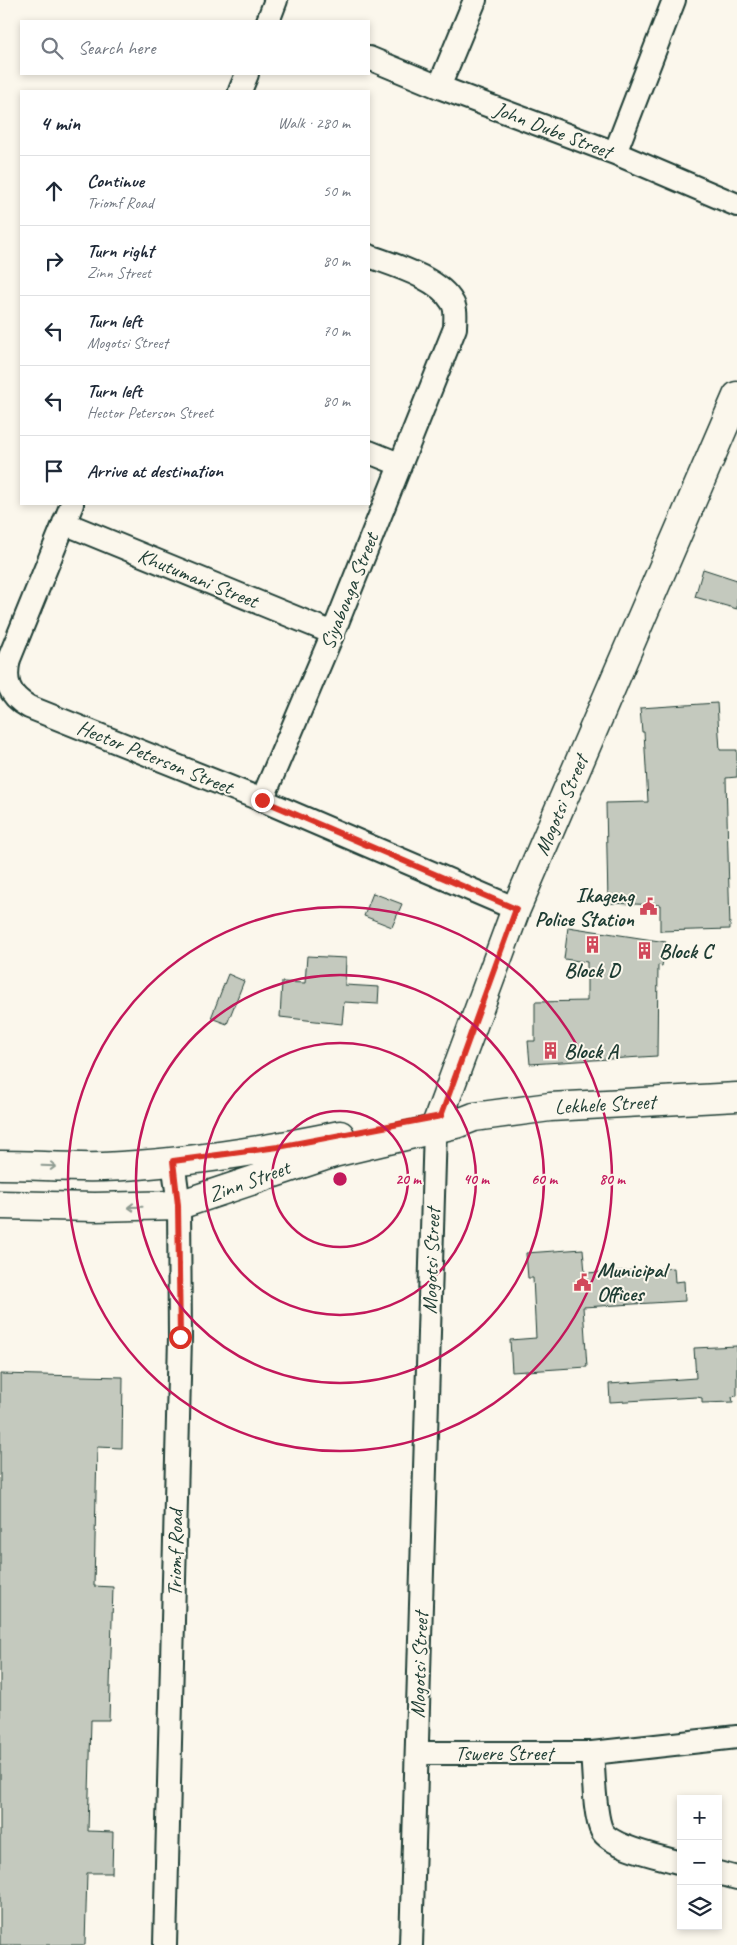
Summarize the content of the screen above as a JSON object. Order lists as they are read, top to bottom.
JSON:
{
  "streets": {
    "street": [
      "John Dube Street",
      "Khutumani Street",
      "Siyabonga Street",
      "Hector Peterson Street",
      "Mogotsi Street",
      "Lekhele Street",
      "Zinn Street",
      "Triomf Road",
      "Tswere Street"
    ]
  },
  "crossings": [
    ["Khutumani Street", "Siyabonga Street"],
    ["Khutumani Street", "Hector Peterson Street"],
    ["Siyabonga Street", "Hector Peterson Street"],
    ["Hector Peterson Street", "Mogotsi Street"],
    ["Mogotsi Street", "Lekhele Street"],
    ["Mogotsi Street", "Zinn Street"],
    ["Mogotsi Street", "Tswere Street"],
    ["Lekhele Street", "Zinn Street"],
    ["Zinn Street", "Triomf Road"]
  ],
  "places": {
    "public building": ["Ikageng Police Station", "Municipal Offices"],
    "building": ["Block D", "Block C", "Block A"]
  },
  "page": {
    "search": "Search here",
    "heading": ["4 min", "Walk · 280 m"],
    "list": [
      ["Continue", "Triomf Road", "50 m"],
      ["Turn right", "Zinn Street", "80 m"],
      ["Turn left", "Mogotsi Street", "70 m"],
      ["Turn left", "Hector Peterson Street", "80 m"],
      "Arrive at destination"
    ],
    "map_buttons": ["+", "−"]
  },
  "rings": [
    "20 m",
    "40 m",
    "60 m",
    "80 m"
  ]
}
